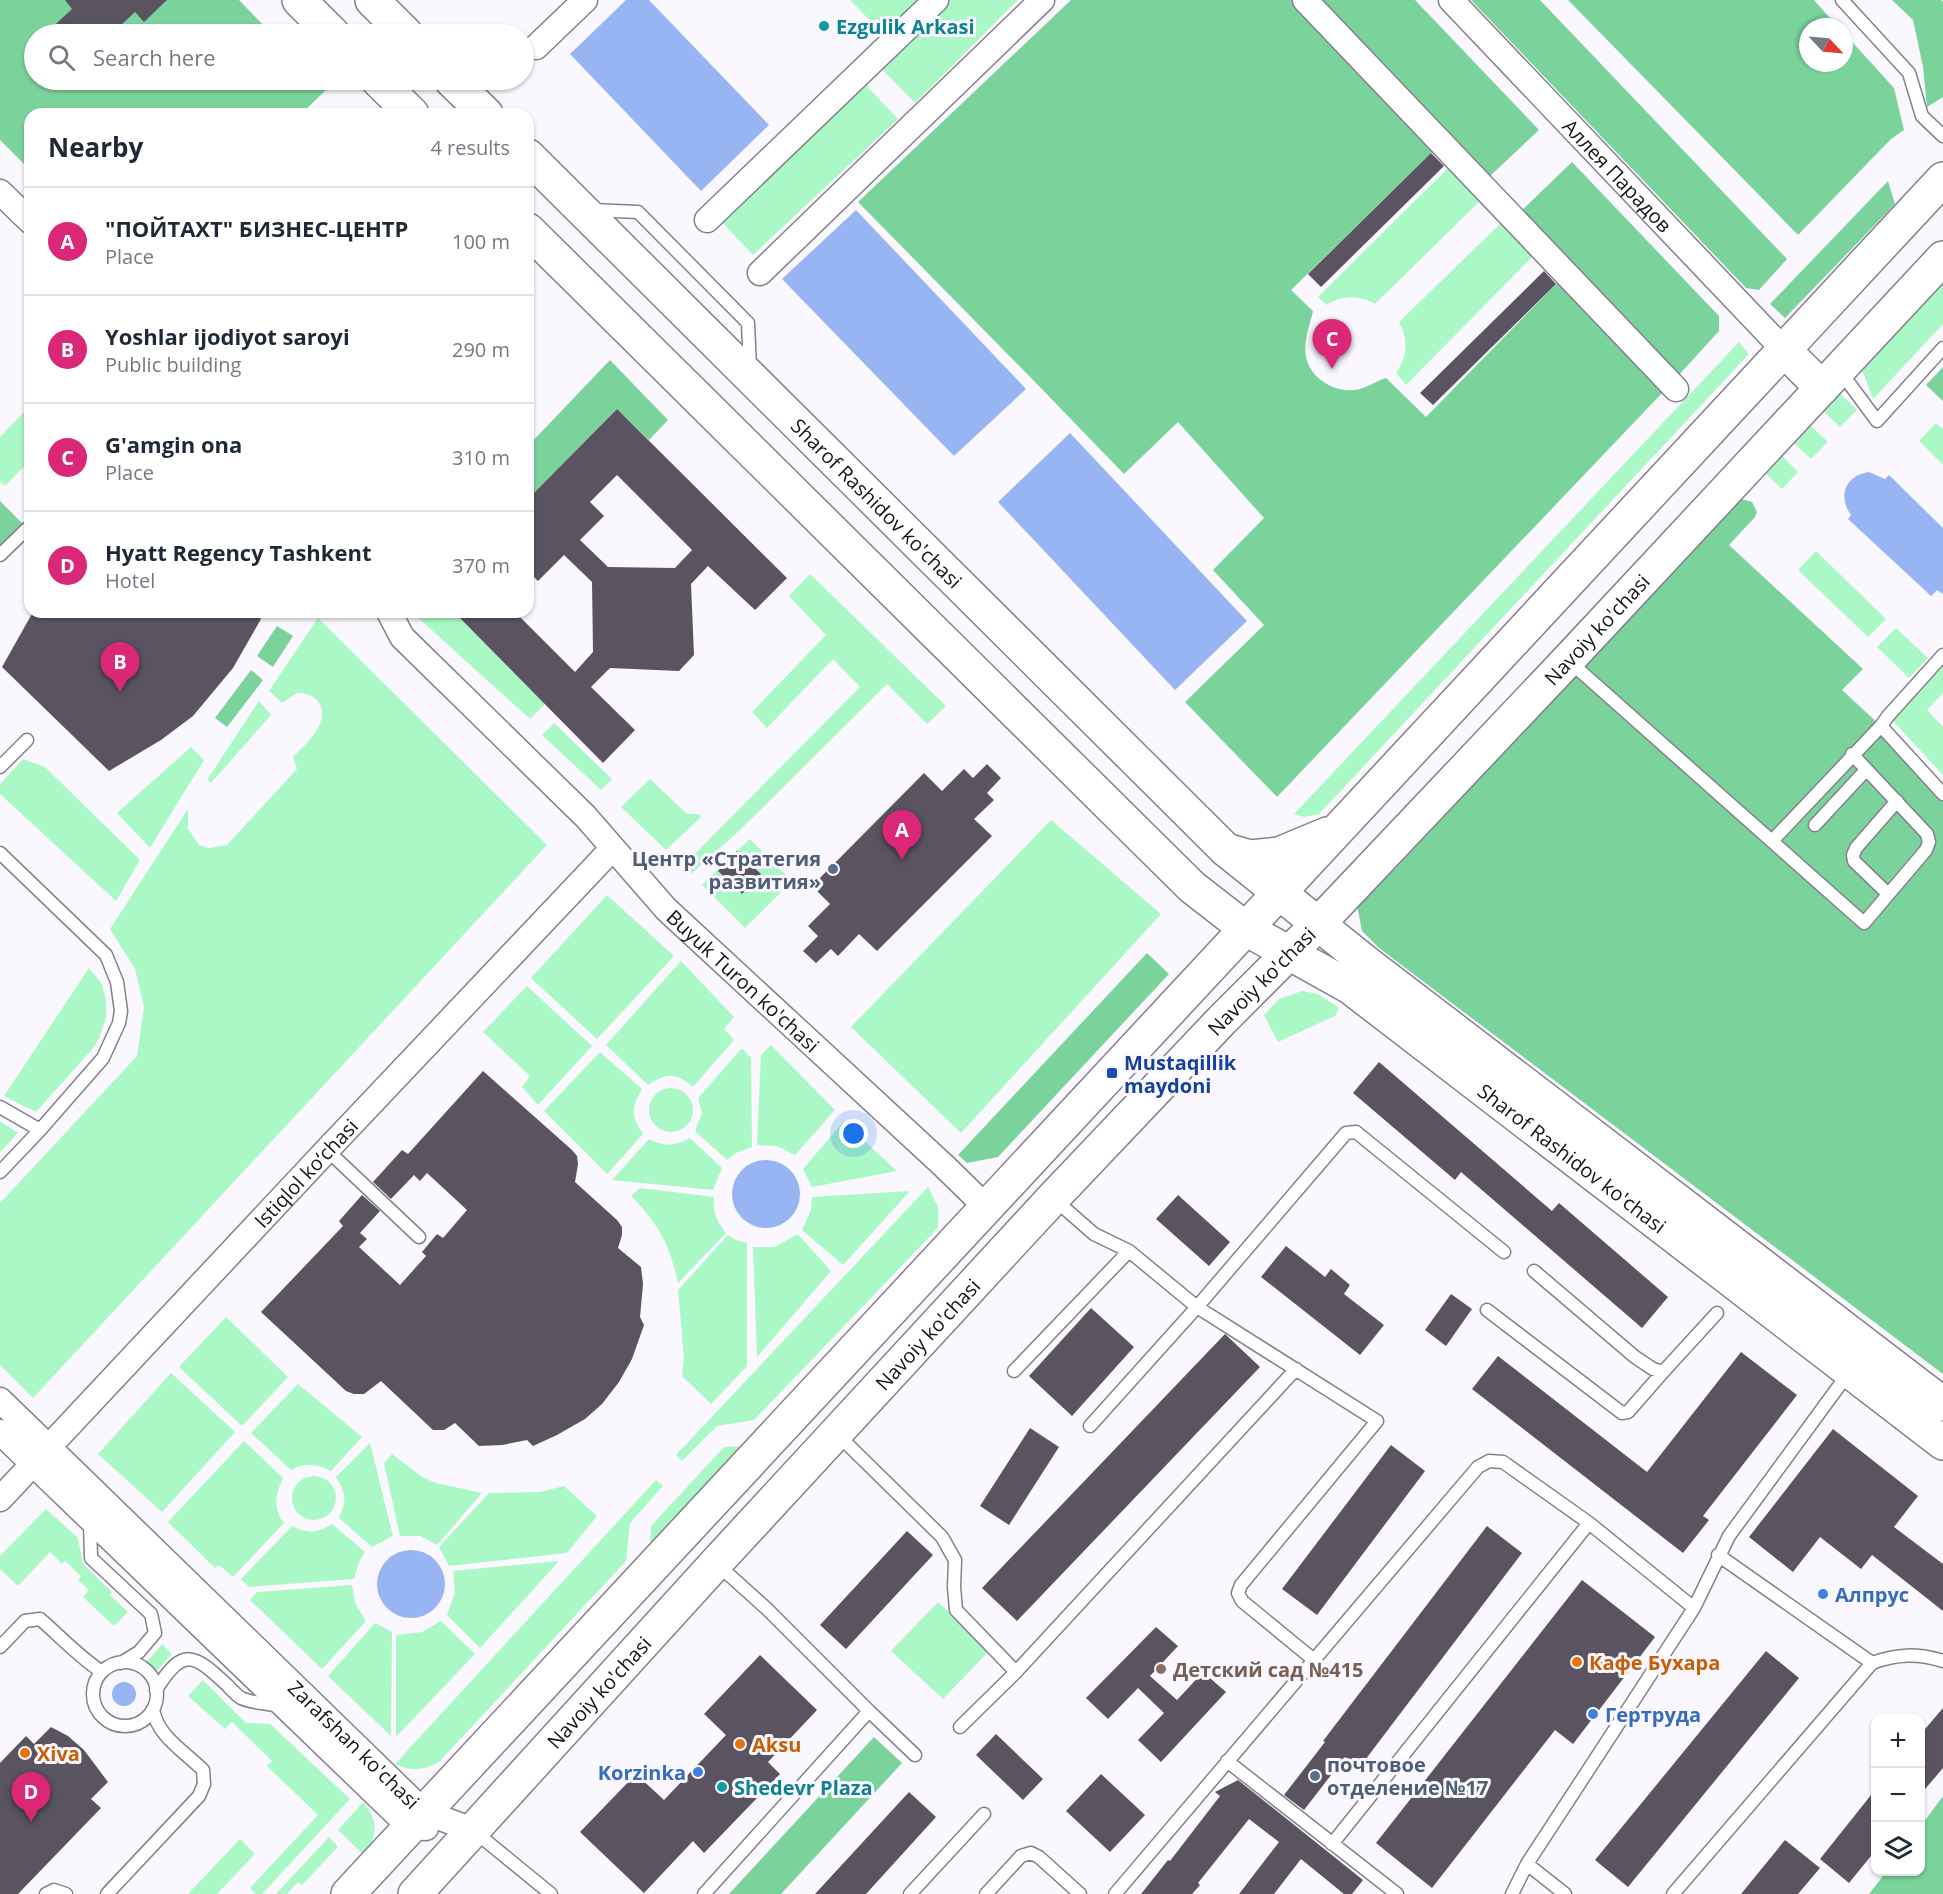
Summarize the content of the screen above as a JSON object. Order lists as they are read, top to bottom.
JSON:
{
  "streets": {
    "main road": ["Sharof Rashidov ko'chasi", "Navoiy ko'chasi"],
    "street": [
      "Аллея Парадов",
      "Buyuk Turon ko'chasi",
      "Istiqlol ko‘chasi",
      "Zarafshan ko'chasi"
    ]
  },
  "crossings": [
    ["Sharof Rashidov ko'chasi", "Navoiy ko'chasi"],
    ["Navoiy ko'chasi", "Zarafshan ko'chasi"],
    ["Buyuk Turon ko'chasi", "Istiqlol ko‘chasi"],
    ["Istiqlol ko‘chasi", "Zarafshan ko'chasi"]
  ],
  "places": {
    "other": [
      "Ezgulik Arkasi",
      "Центр «Стратегия развития»",
      "Алпрус",
      "Кафе Бухара",
      "Детский сад №415",
      "Гертруда",
      "Aksu",
      "Xiva",
      "Korzinka",
      "почтовое отделение №17",
      "Shedevr Plaza"
    ],
    "transit": ["Mustaqillik maydoni"]
  },
  "north": "bottom right",
  "page": {
    "search": "Search here",
    "heading": ["Nearby", "4 results"],
    "list": [
      {
        "mark": "A",
        "name": "\"ПОЙТАХТ\" БИЗНЕС-ЦЕНТР",
        "note": "Place",
        "value": "100 m"
      },
      {
        "mark": "B",
        "name": "Yoshlar ijodiyot saroyi",
        "note": "Public building",
        "value": "290 m"
      },
      {
        "mark": "C",
        "name": "G'amgin ona",
        "note": "Place",
        "value": "310 m"
      },
      {
        "mark": "D",
        "name": "Hyatt Regency Tashkent",
        "note": "Hotel",
        "value": "370 m"
      }
    ],
    "pins": [
      "C",
      "B",
      "A",
      "D"
    ],
    "map_buttons": ["+", "−"]
  }
}
